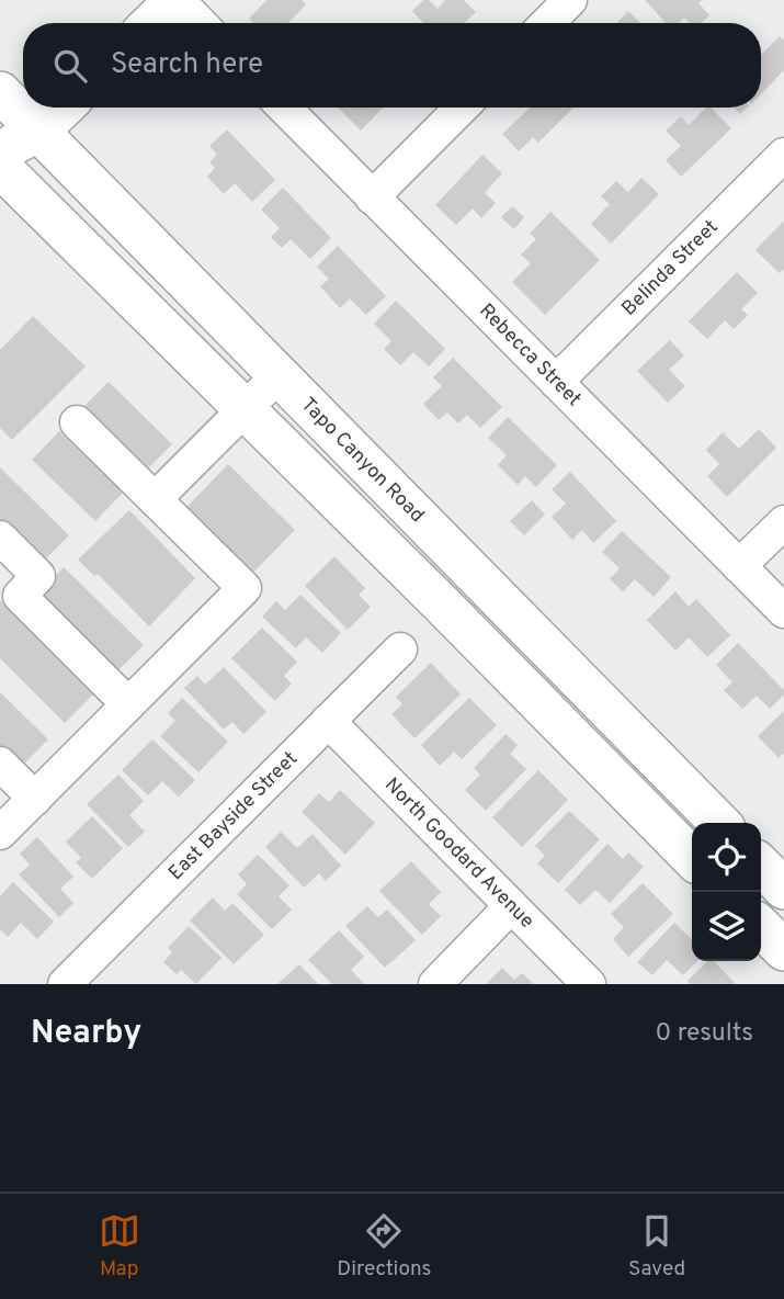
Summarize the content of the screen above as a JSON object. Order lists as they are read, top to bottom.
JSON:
{
  "streets": {
    "main road": ["Tapo Canyon Road"],
    "street": [
      "Belinda Street",
      "Rebecca Street",
      "East Bayside Street",
      "North Goodard Avenue"
    ]
  },
  "crossings": [
    ["Belinda Street", "Rebecca Street"],
    ["East Bayside Street", "North Goodard Avenue"]
  ],
  "page": {
    "search": "Search here",
    "heading": ["Nearby", "0 results"],
    "nav": ["Map", "Directions", "Saved"]
  }
}
